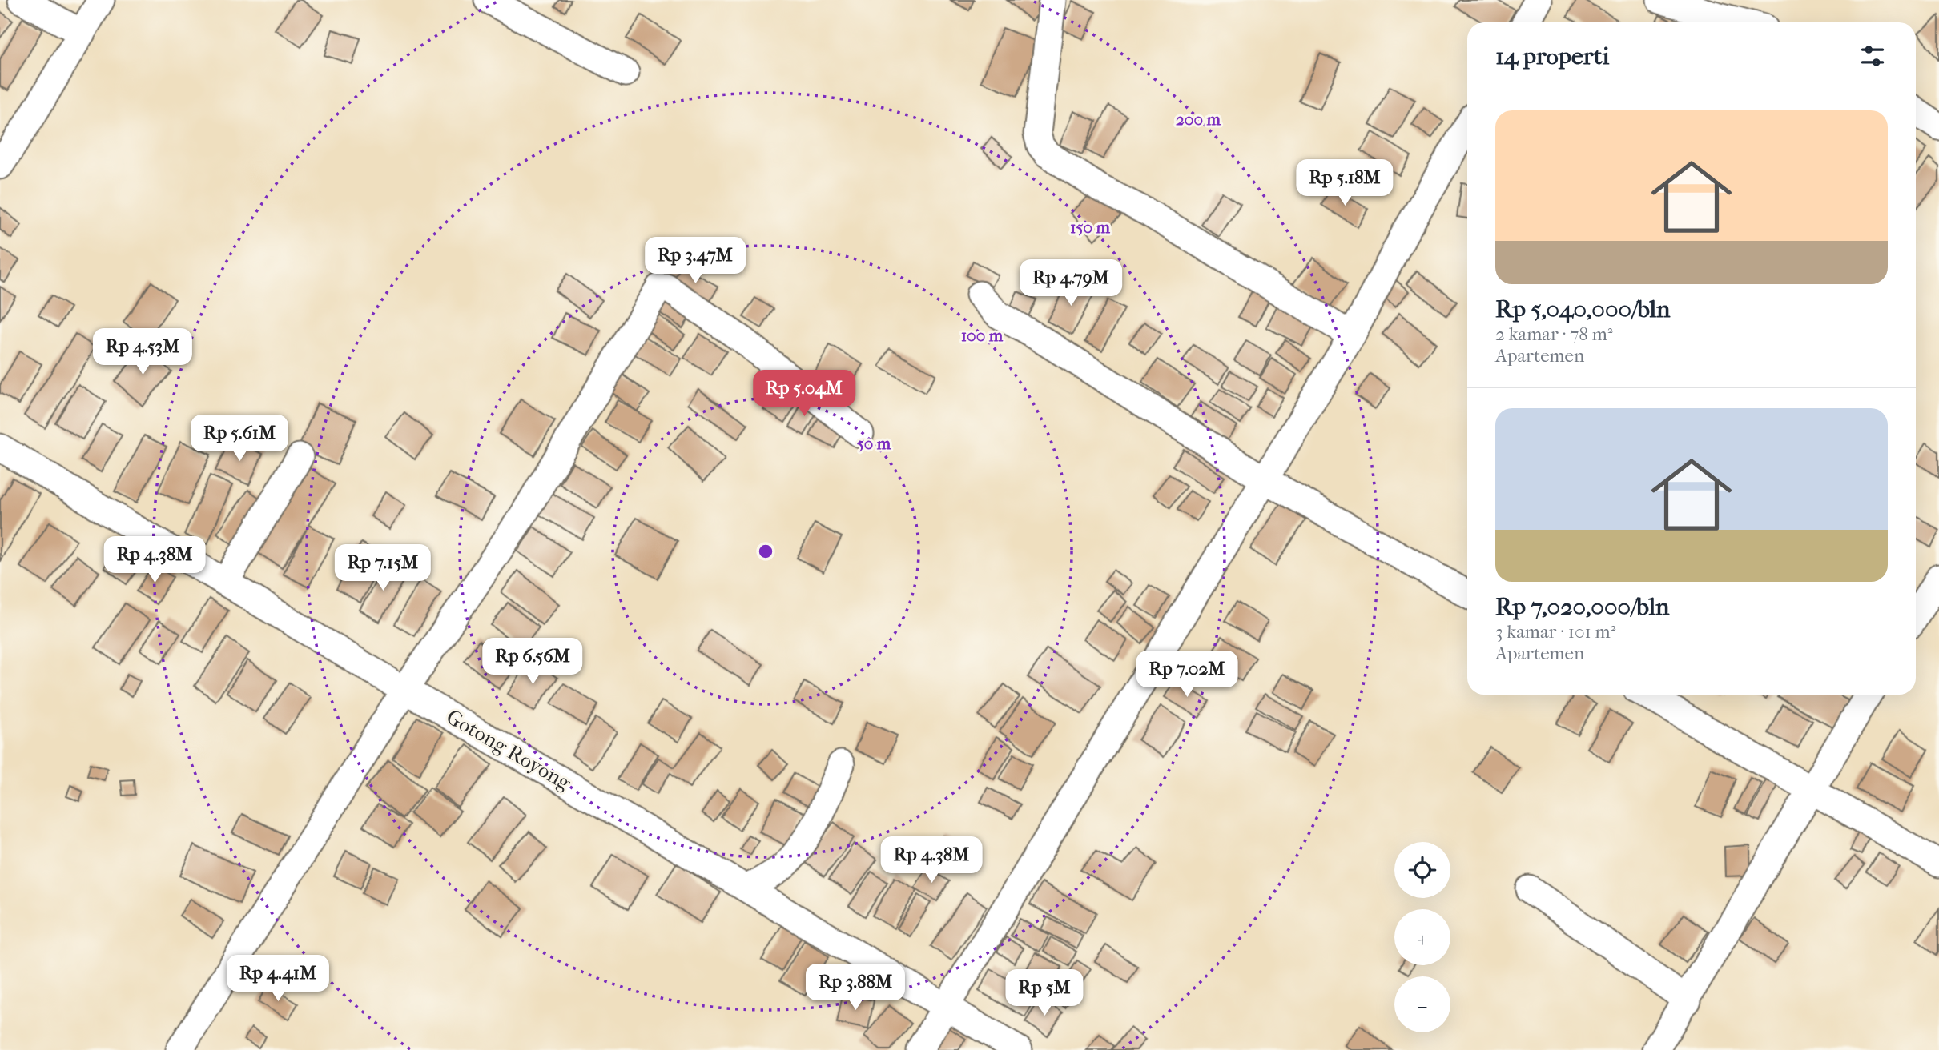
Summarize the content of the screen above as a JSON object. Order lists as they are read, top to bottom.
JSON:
{
  "streets": {
    "street": ["Gotong Royong"]
  },
  "page": {
    "heading": "14 properti",
    "list": [
      {
        "name": "Rp 5,040,000/bln",
        "note": "2 kamar · 78 m² · Apartemen"
      },
      {
        "name": "Rp 7,020,000/bln",
        "note": "3 kamar · 101 m² · Apartemen"
      }
    ],
    "price": [
      "Rp 5.18M",
      "Rp 3.47M",
      "Rp 4.79M",
      "Rp 4.53M",
      "Rp 5.04M",
      "Rp 5.61M",
      "Rp 4.38M",
      "Rp 7.15M",
      "Rp 6.56M",
      "Rp 7.02M",
      "Rp 4.38M",
      "Rp 4.41M",
      "Rp 3.88M",
      "Rp 5M"
    ],
    "map_buttons": ["+", "−"]
  },
  "rings": [
    "200 m",
    "150 m",
    "100 m",
    "50 m"
  ]
}
